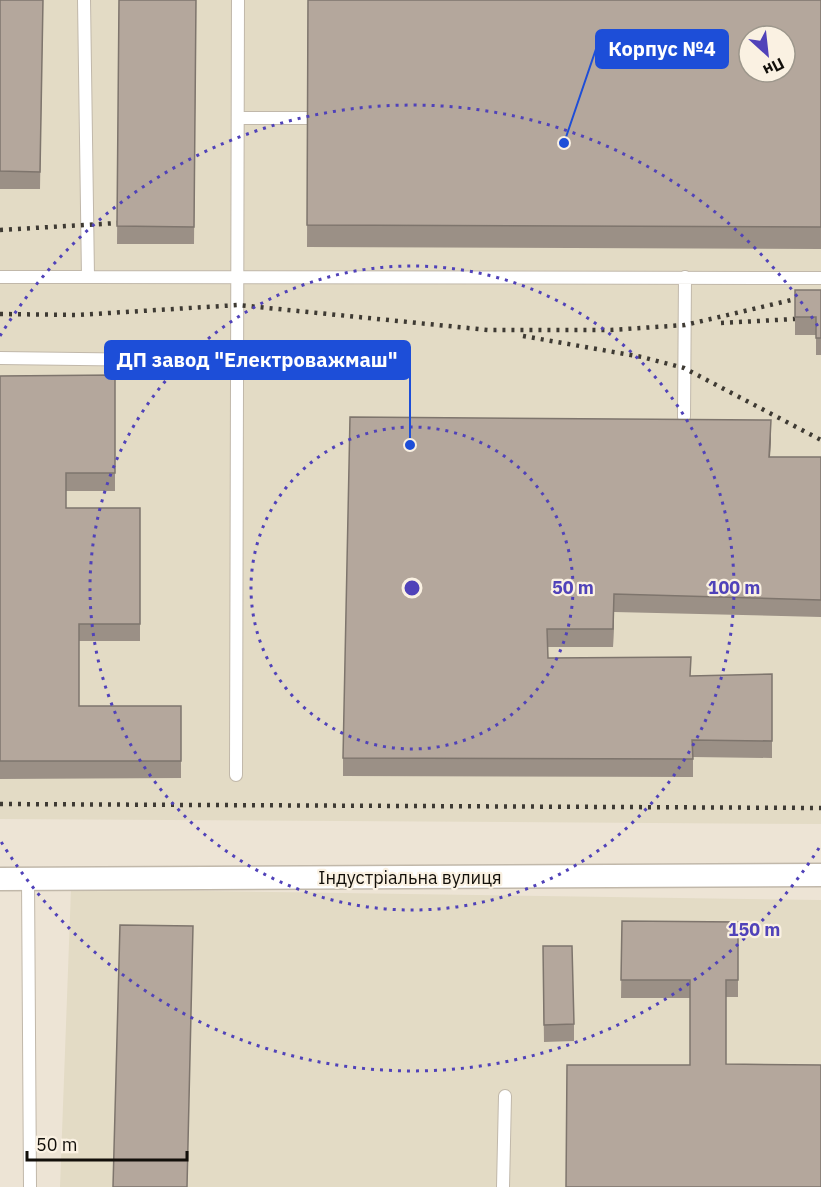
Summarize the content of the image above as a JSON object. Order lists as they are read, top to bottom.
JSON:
{
  "streets": {
    "street": ["Індустріальна вулиця"]
  },
  "places": ["Корпус №4", "ДП завод \"Електроважмаш\""],
  "scale_bar": "50 m",
  "north": "bottom right",
  "rings": ["50 m", "100 m", "150 m"]
}
